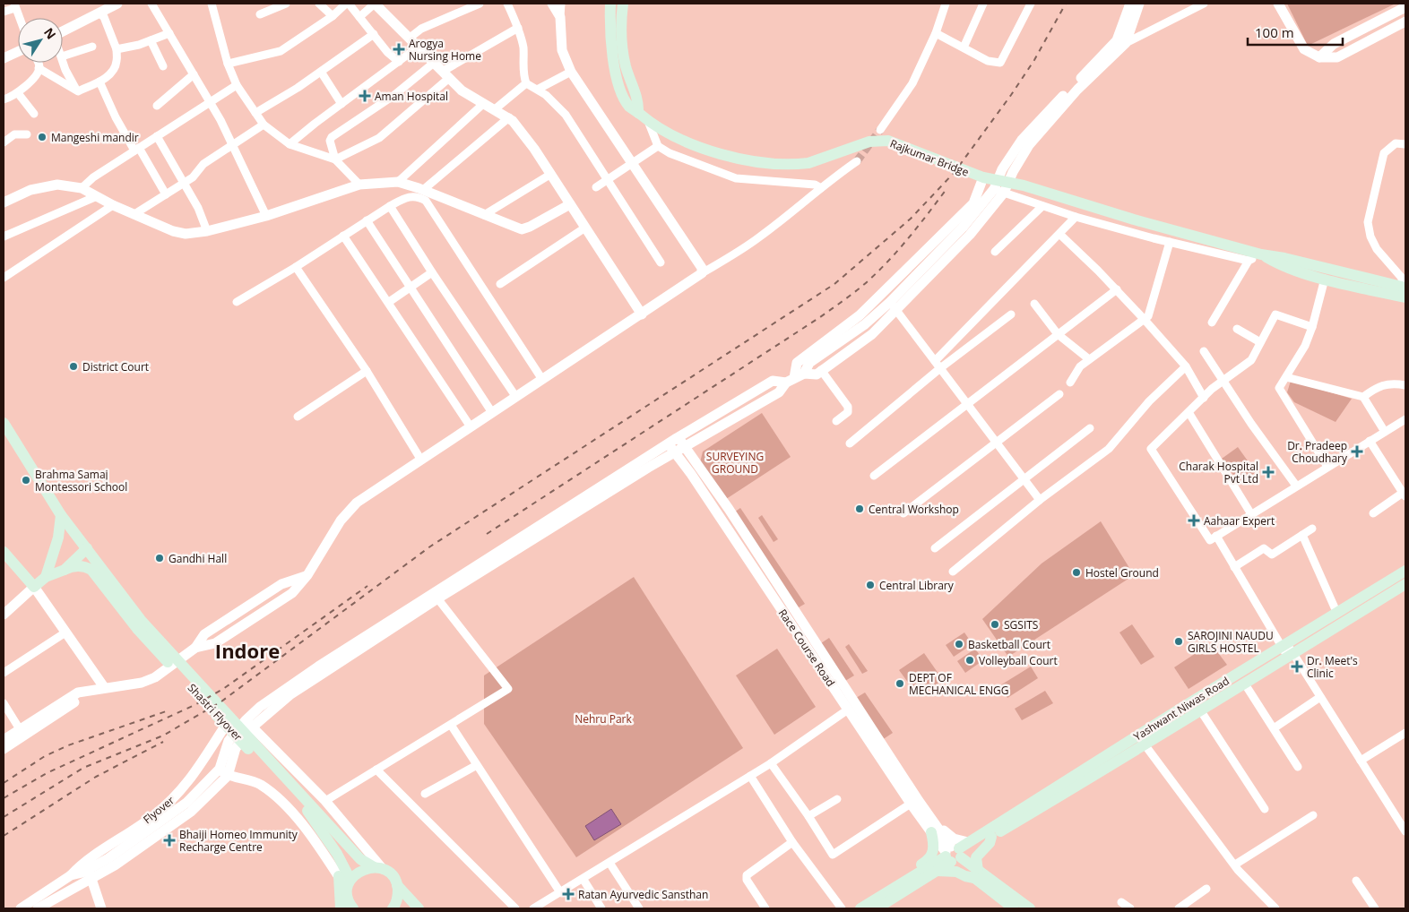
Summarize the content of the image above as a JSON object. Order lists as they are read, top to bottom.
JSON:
{
  "streets": {
    "main road": [
      "Rajkumar Bridge",
      "Race Course Road",
      "Yashwant Niwas Road",
      "Shastri Flyover"
    ],
    "street": ["Flyover"]
  },
  "crossings": [
    ["Race Course Road", "Yashwant Niwas Road"],
    ["Shastri Flyover", "Flyover"]
  ],
  "districts": ["Indore"],
  "parks": ["SURVEYING GROUND", "Nehru Park"],
  "places": {
    "health": [
      "Arogya Nursing Home",
      "Aman Hospital",
      "Dr. Pradeep Choudhary",
      "Charak Hospital Pvt Ltd",
      "Aahaar Expert",
      "Dr. Meet's Clinic",
      "Bhaiji Homeo Immunity Recharge Centre",
      "Ratan Ayurvedic Sansthan"
    ],
    "other": [
      "Mangeshi mandir",
      "District Court",
      "Brahma Samaj Montessori School",
      "Central Workshop",
      "Gandhi Hall",
      "Hostel Ground",
      "Central Library",
      "SGSITS",
      "SAROJINI NAUDU GIRLS HOSTEL",
      "Basketball Court",
      "Volleyball Court",
      "DEPT OF MECHANICAL ENGG"
    ]
  },
  "scale_bar": "100 m",
  "north": "top right"
}
